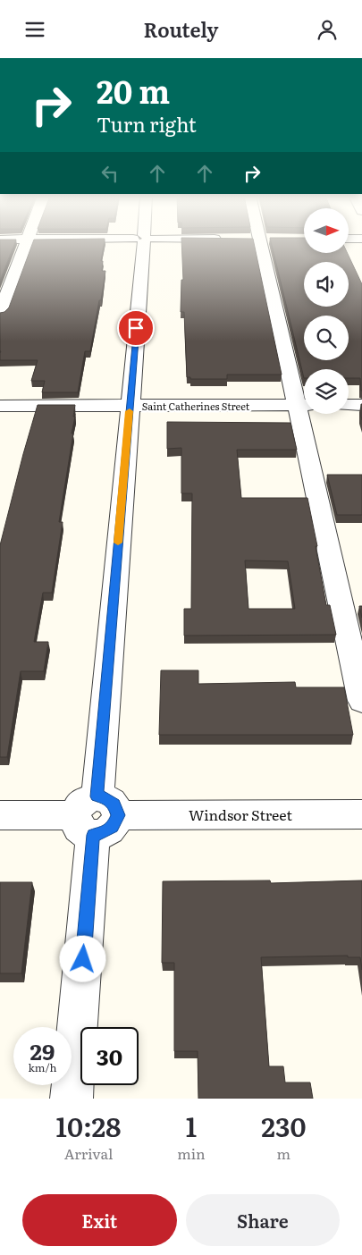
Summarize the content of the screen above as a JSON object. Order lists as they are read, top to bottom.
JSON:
{
  "streets": {
    "street": ["Saint Catherines Street", "Windsor Street"]
  },
  "north": "right",
  "page": {
    "header": "Routely",
    "turn": ["20 m", "Turn right"],
    "speed": "29 km/h",
    "limit": "30",
    "eta": [
      "10:28",
      "Arrival",
      "1",
      "min",
      "230",
      "m"
    ],
    "buttons": ["Exit", "Share"]
  }
}
